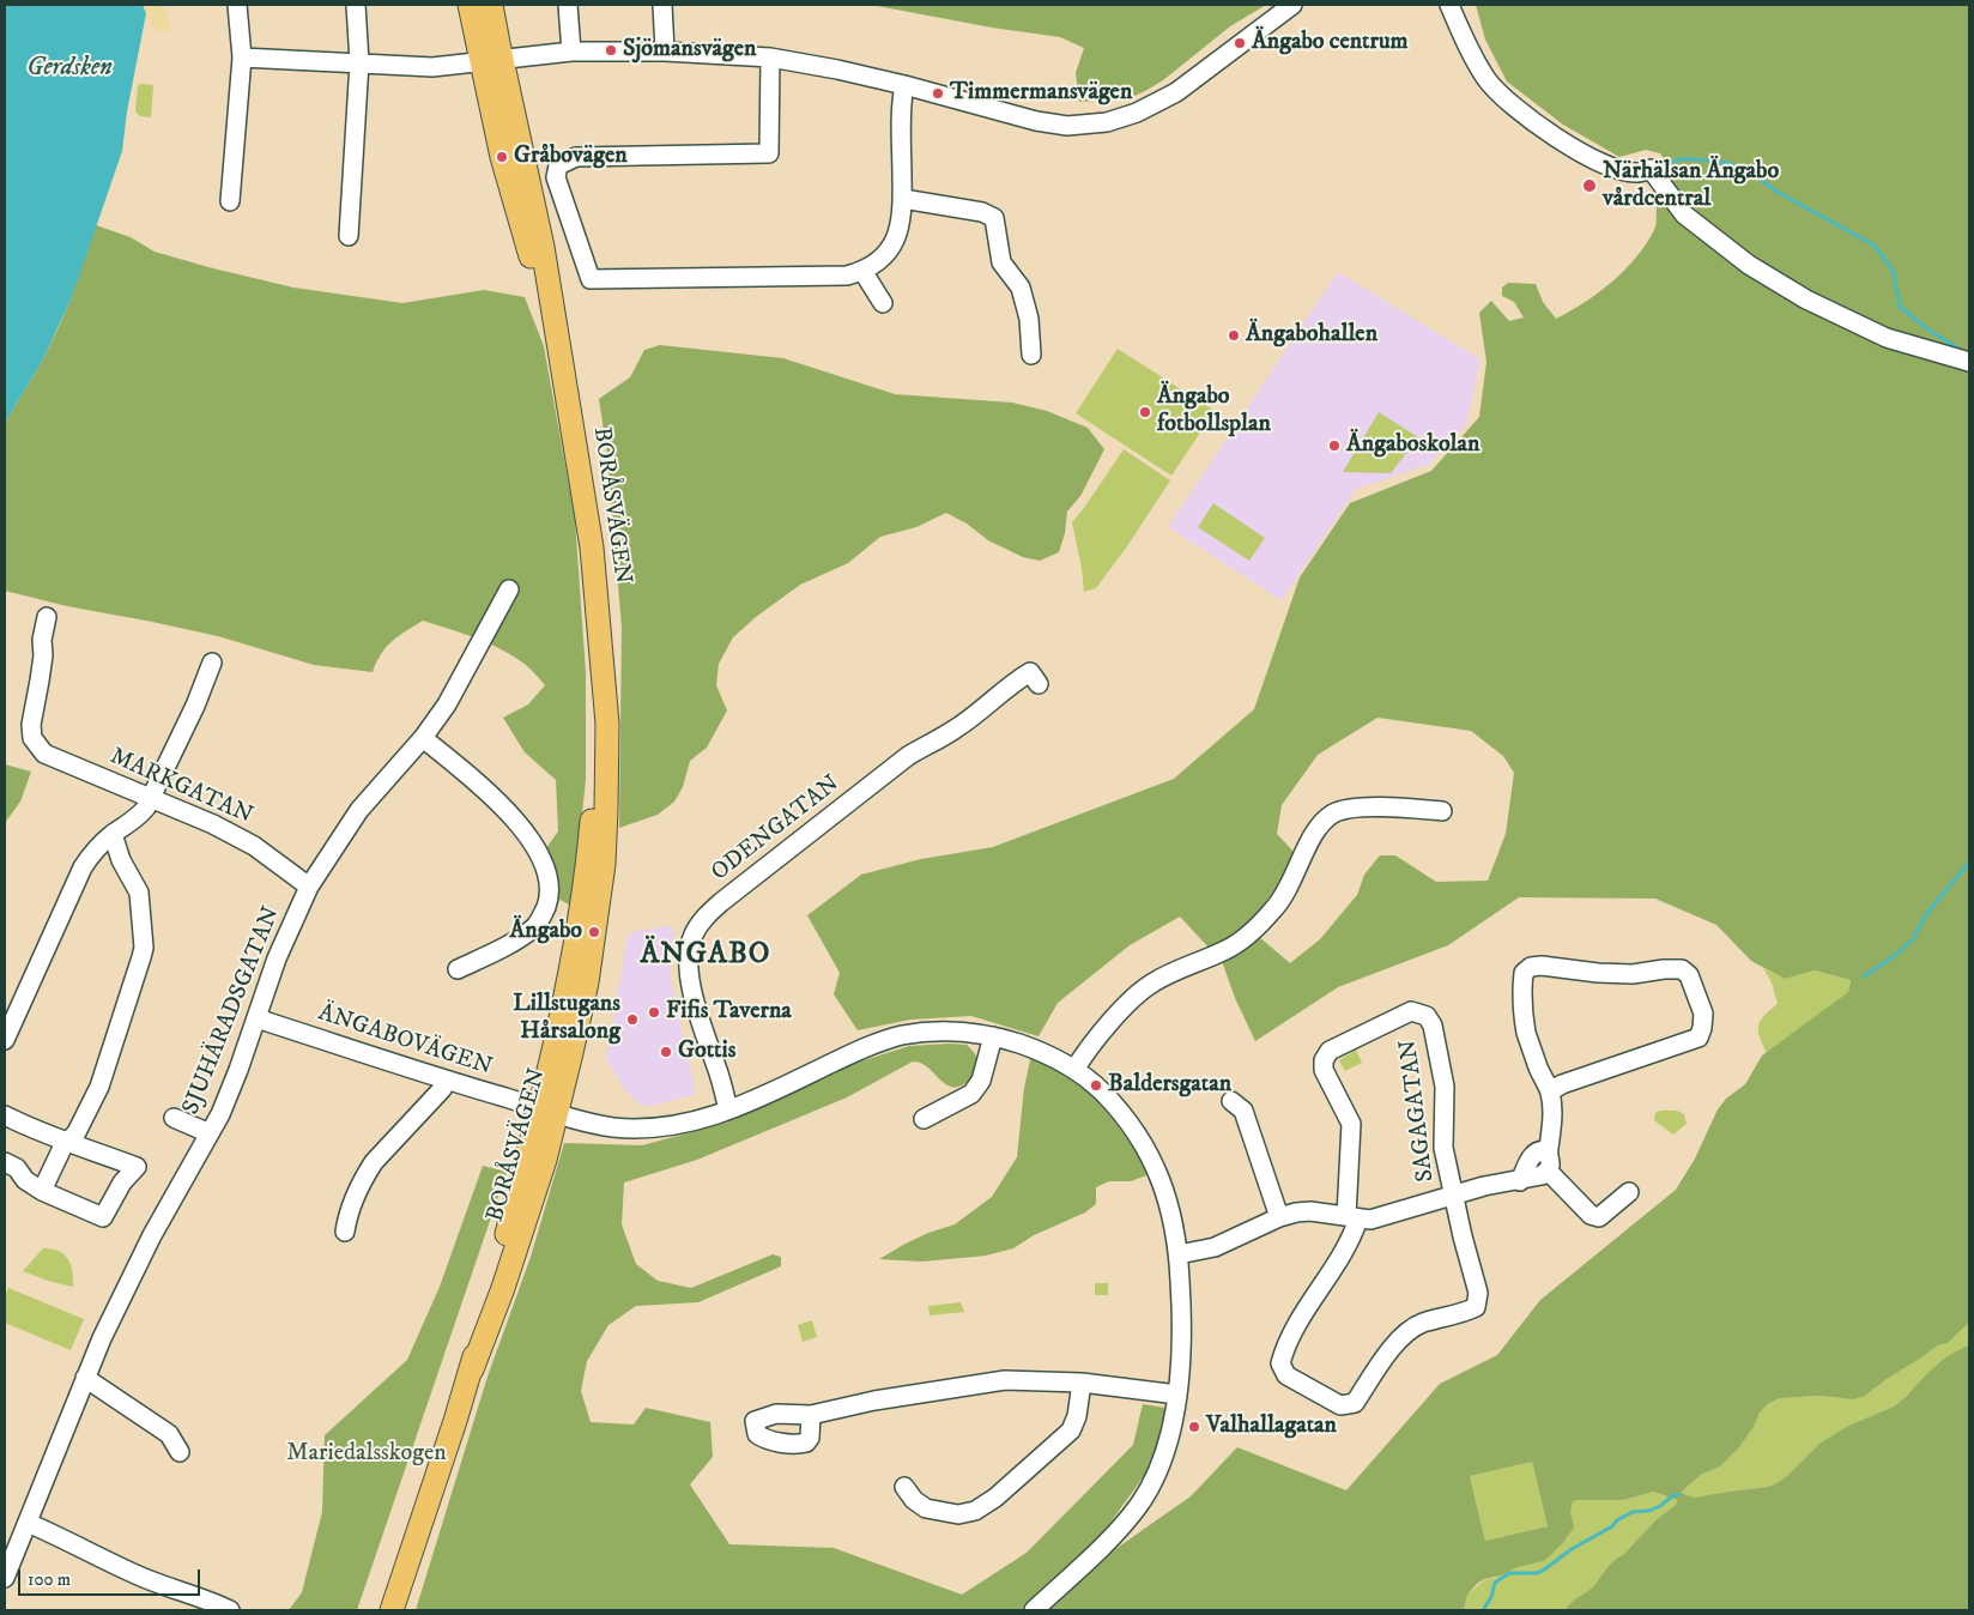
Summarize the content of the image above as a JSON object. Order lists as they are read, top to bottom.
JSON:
{
  "streets": {
    "main road": ["BORÅSVÄGEN"],
    "street": [
      "MARKGATAN",
      "ODENGATAN",
      "SJUHÄRADSGATAN",
      "ÄNGABOVÄGEN",
      "SAGAGATAN"
    ]
  },
  "crossings": [
    ["BORÅSVÄGEN", "ÄNGABOVÄGEN"],
    ["MARKGATAN", "SJUHÄRADSGATAN"],
    ["ODENGATAN", "ÄNGABOVÄGEN"],
    ["SJUHÄRADSGATAN", "ÄNGABOVÄGEN"]
  ],
  "districts": ["ÄNGABO"],
  "water": ["Gerdsken"],
  "parks": ["Mariedalsskogen"],
  "places": [
    "Ängabo centrum",
    "Sjömansvägen",
    "Timmermansvägen",
    "Gråbovägen",
    "Närhälsan Ängabo vårdcentral",
    "Ängabohallen",
    "Ängabo fotbollsplan",
    "Ängaboskolan",
    "Ängabo",
    "Fifis Taverna",
    "Lillstugans Hårsalong",
    "Gottis",
    "Baldersgatan",
    "Valhallagatan"
  ],
  "scale_bar": "100 m"
}
